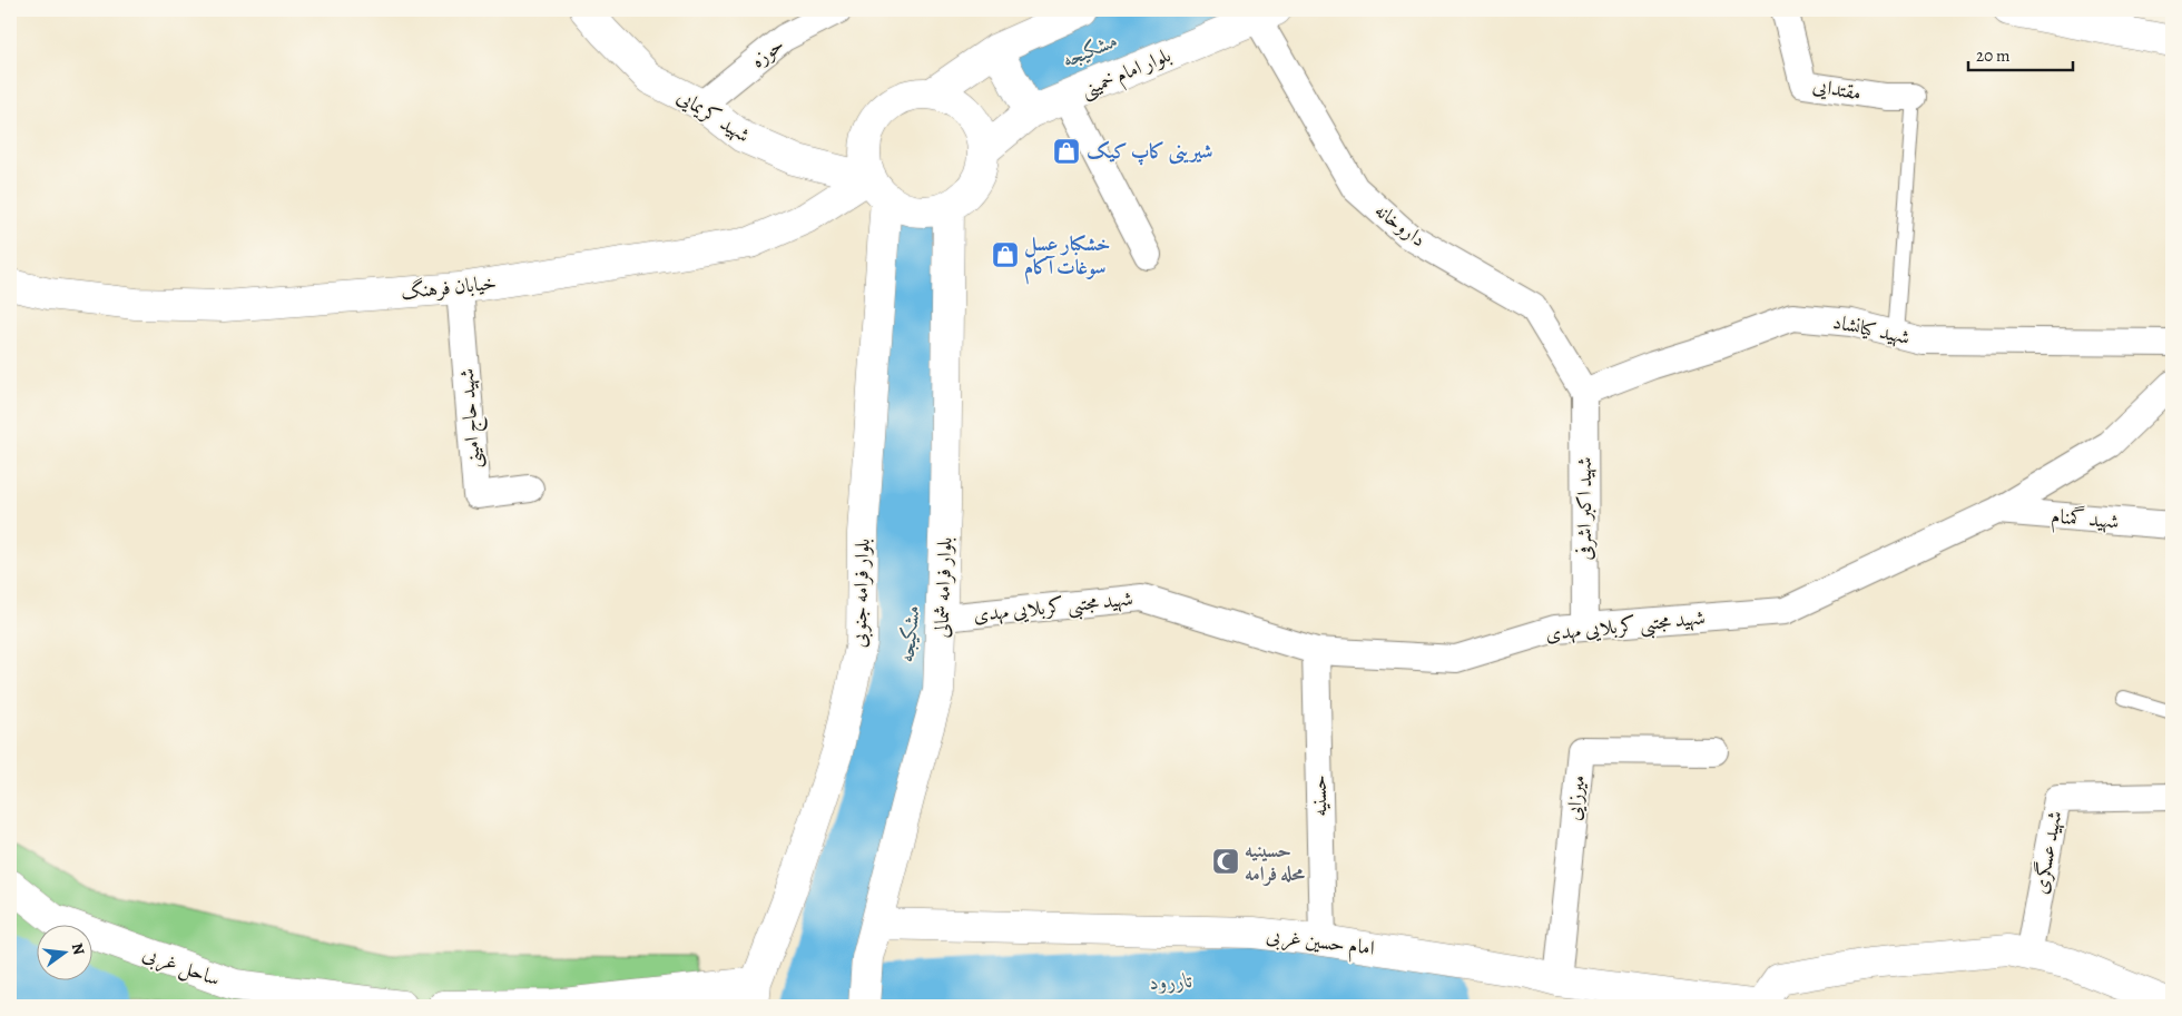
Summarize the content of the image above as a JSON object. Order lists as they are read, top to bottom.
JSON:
{
  "streets": {
    "street": [
      "حوزه",
      "بلوار امام خمینی",
      "مقتدایی",
      "شهید کریمایی",
      "داروخانه",
      "خیابان فرهنگ",
      "شهید کیانشاد",
      "شهید حاج امینی",
      "شهید اکبر اشرفی",
      "شهید گمنام",
      "بلوار فرامه شمالی",
      "بلوار فرامه جنوبی",
      "شهید مجتبی کربلایی مهدی",
      "حسنیه",
      "میرزایی",
      "شهید عسگری",
      "امام حسین غربی",
      "ساحل غربی"
    ]
  },
  "crossings": [
    ["حوزه", "شهید کریمایی"],
    ["بلوار امام خمینی", "شهید کریمایی"],
    ["بلوار امام خمینی", "داروخانه"],
    ["بلوار امام خمینی", "خیابان فرهنگ"],
    ["بلوار امام خمینی", "بلوار فرامه شمالی"],
    ["بلوار امام خمینی", "بلوار فرامه جنوبی"],
    ["شهید کریمایی", "خیابان فرهنگ"],
    ["شهید کریمایی", "بلوار فرامه شمالی"],
    ["شهید کریمایی", "بلوار فرامه جنوبی"],
    ["داروخانه", "شهید کیانشاد"],
    ["داروخانه", "شهید اکبر اشرفی"],
    ["خیابان فرهنگ", "شهید حاج امینی"],
    ["خیابان فرهنگ", "بلوار فرامه شمالی"],
    ["خیابان فرهنگ", "بلوار فرامه جنوبی"],
    ["شهید کیانشاد", "شهید اکبر اشرفی"],
    ["شهید اکبر اشرفی", "شهید مجتبی کربلایی مهدی"],
    ["شهید گمنام", "شهید مجتبی کربلایی مهدی"],
    ["بلوار فرامه شمالی", "بلوار فرامه جنوبی"],
    ["بلوار فرامه شمالی", "شهید مجتبی کربلایی مهدی"],
    ["بلوار فرامه شمالی", "امام حسین غربی"],
    ["شهید مجتبی کربلایی مهدی", "حسنیه"],
    ["حسنیه", "امام حسین غربی"],
    ["میرزایی", "امام حسین غربی"]
  ],
  "water": ["مشکیجه", "تاررود"],
  "places": {
    "shop": ["شیرینی کاپ کیک", "خشکبار عسل سوغات آکام"],
    "mosque": ["حسینیه محله فرامه"]
  },
  "scale_bar": "20 m",
  "north": "right"
}
